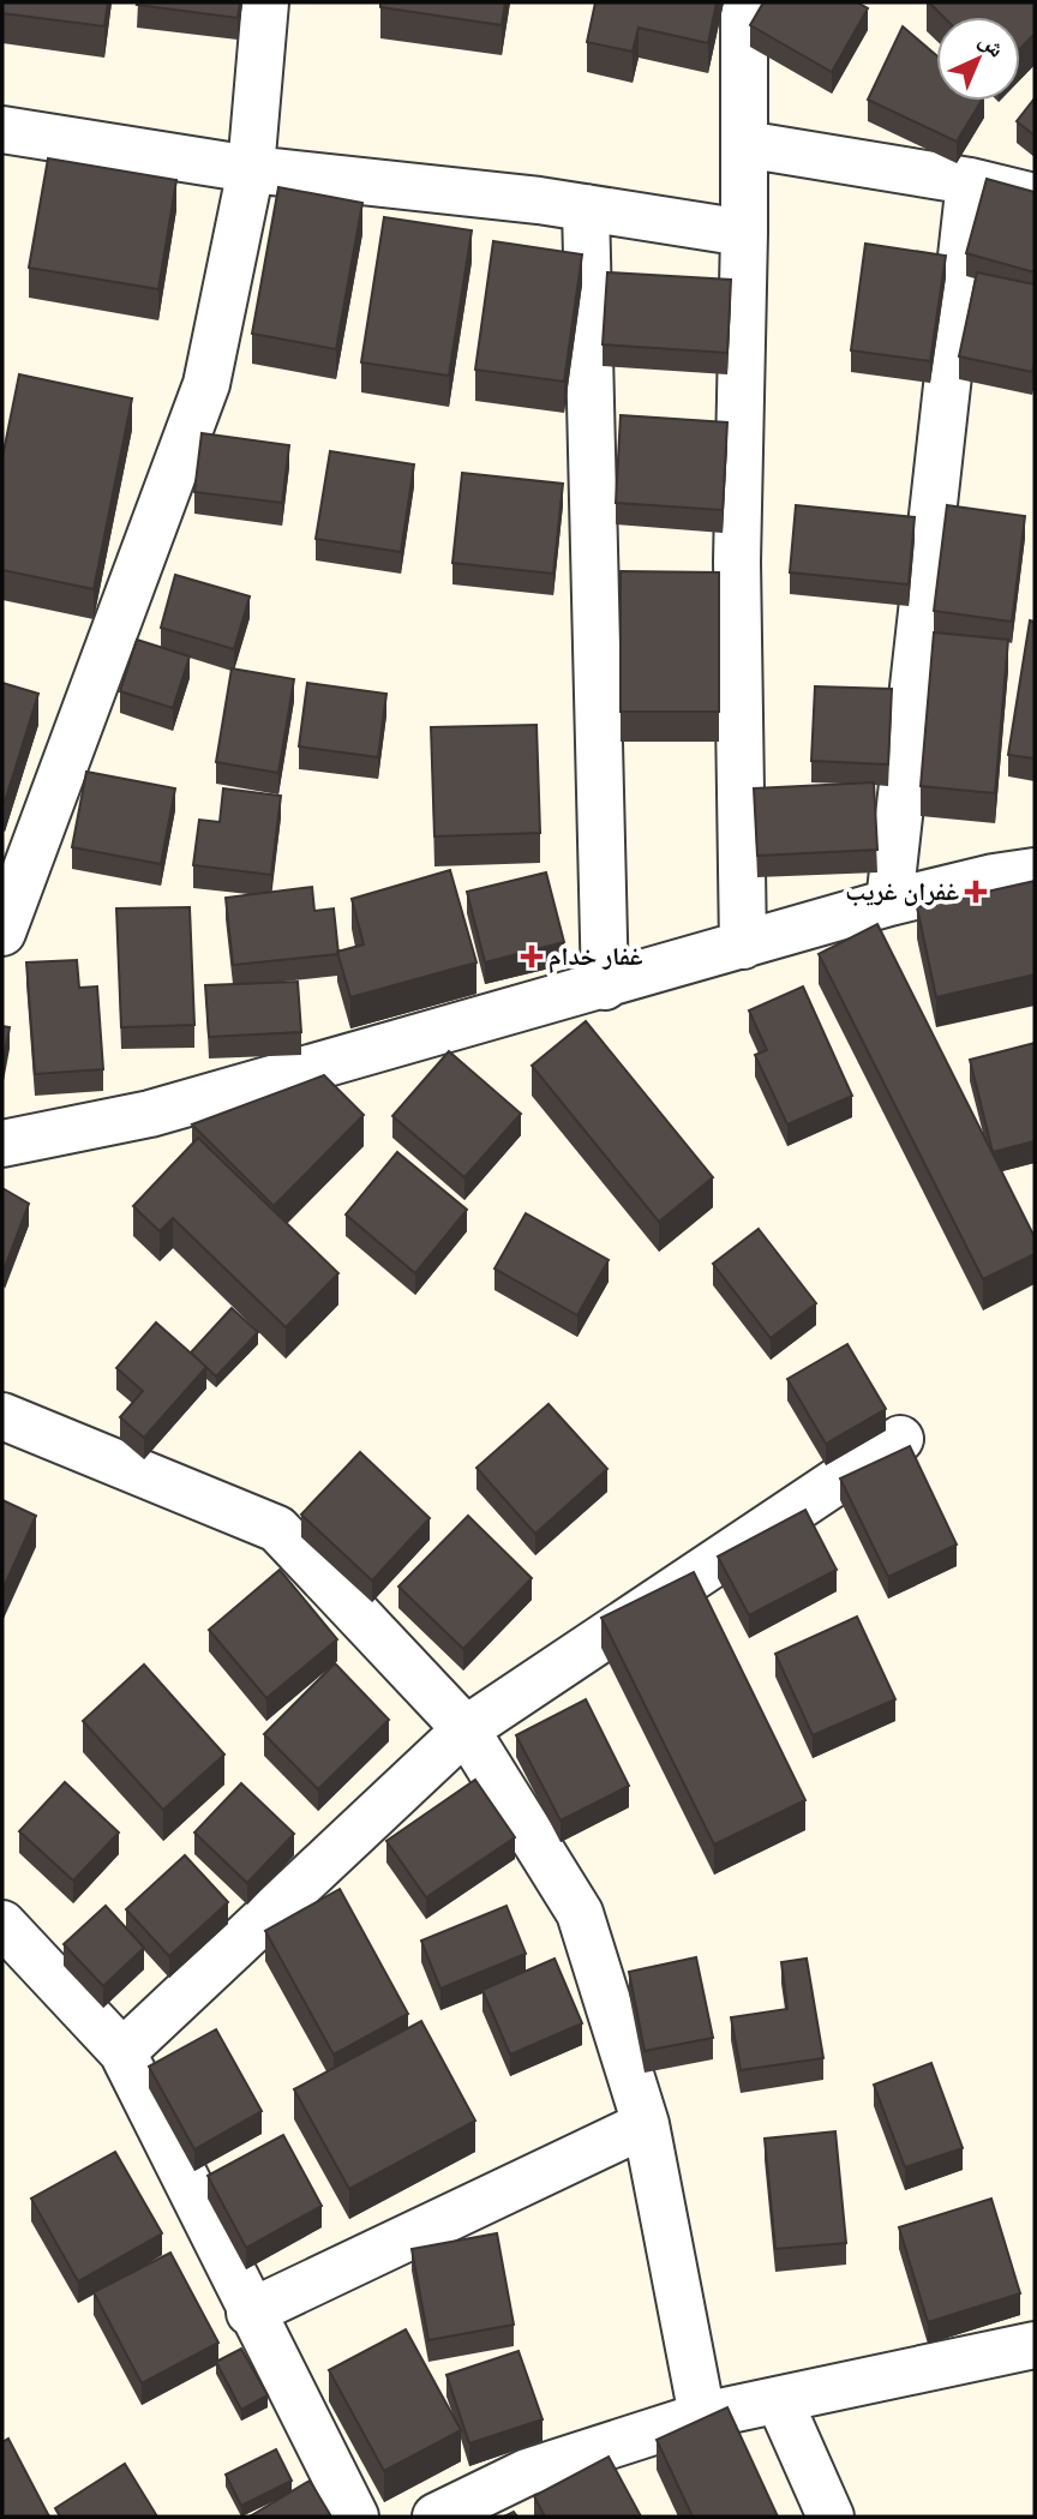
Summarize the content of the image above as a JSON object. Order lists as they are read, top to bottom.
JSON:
{
  "places": {
    "health": ["غفران غريب", "غفار خدام"]
  },
  "north": "top right"
}
